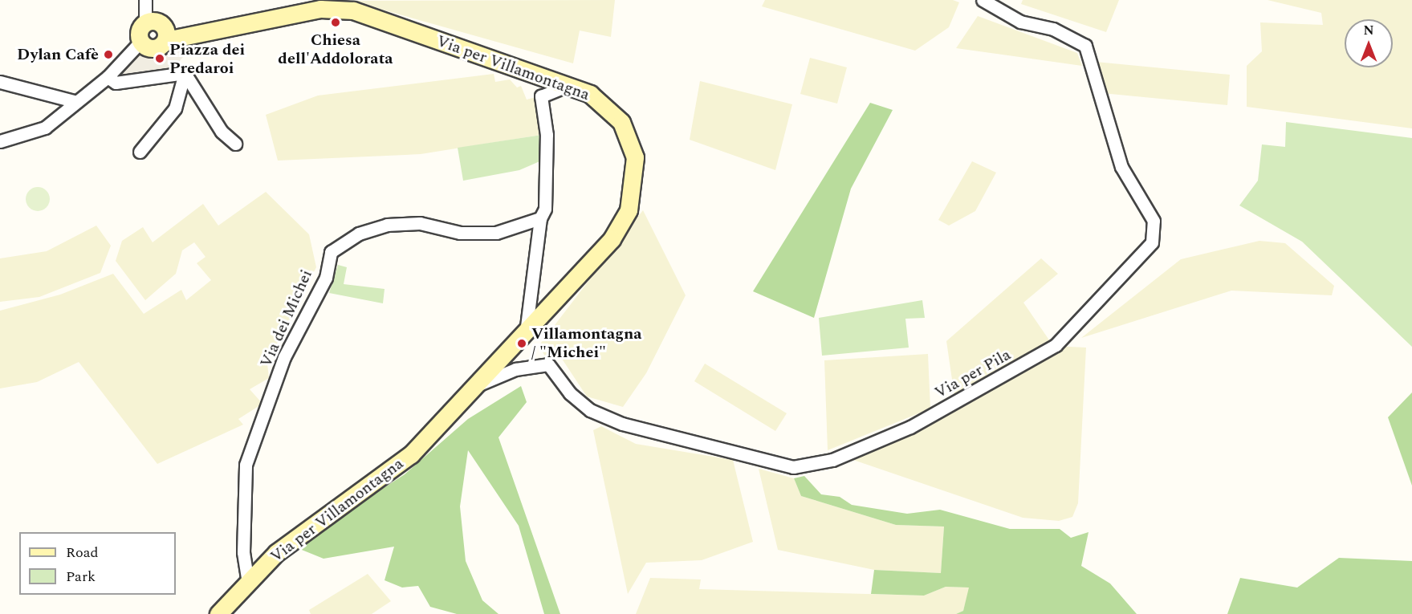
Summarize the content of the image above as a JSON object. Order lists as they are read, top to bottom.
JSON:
{
  "streets": {
    "street": ["Via per Villamontagna", "Via dei Michei", "Via per Pila"]
  },
  "crossings": [
    ["Via per Villamontagna", "Via dei Michei"],
    ["Via per Villamontagna", "Via per Pila"]
  ],
  "places": [
    "Chiesa dell'Addolorata",
    "Dylan Cafè",
    "Piazza dei Predaroi",
    "Villamontagna / \"Michei\""
  ],
  "legend": ["Road", "Park"],
  "north": "top"
}
